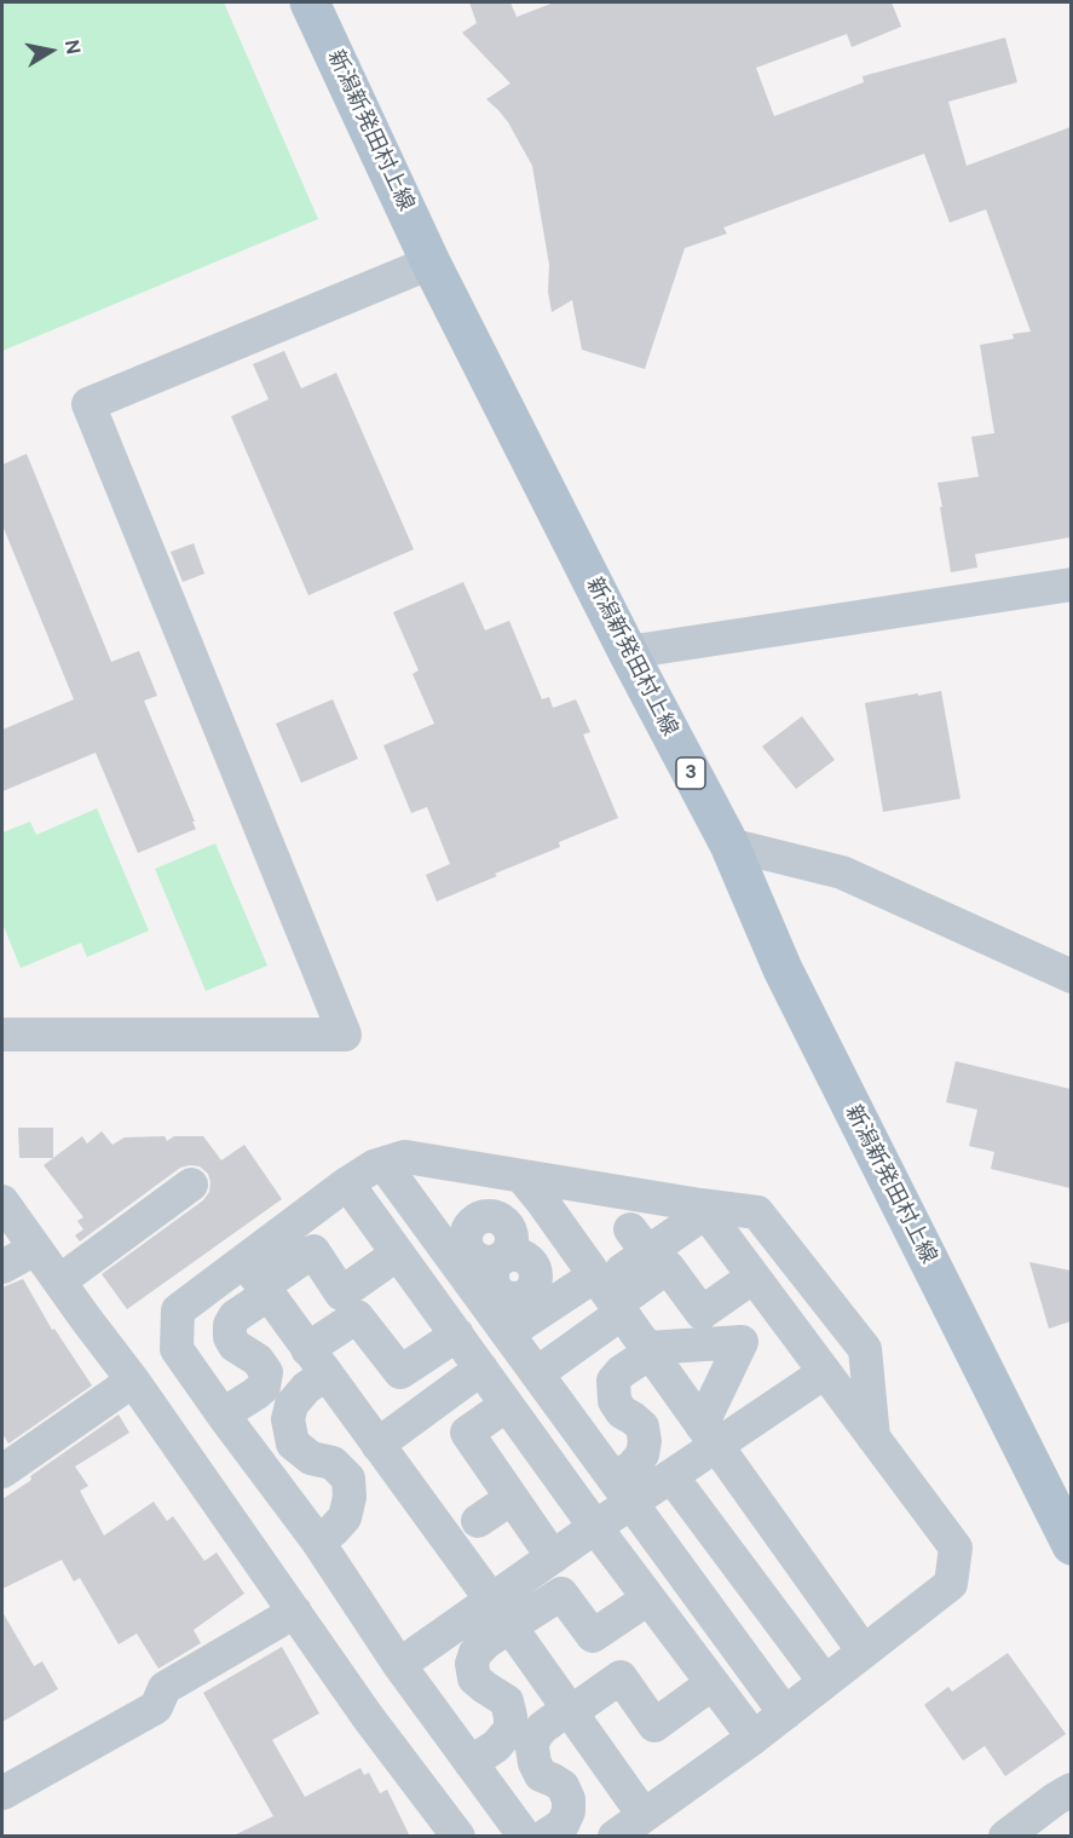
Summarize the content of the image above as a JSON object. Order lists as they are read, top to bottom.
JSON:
{
  "streets": {
    "main road": ["新潟新発田村上線", "3"]
  },
  "north": "right"
}
